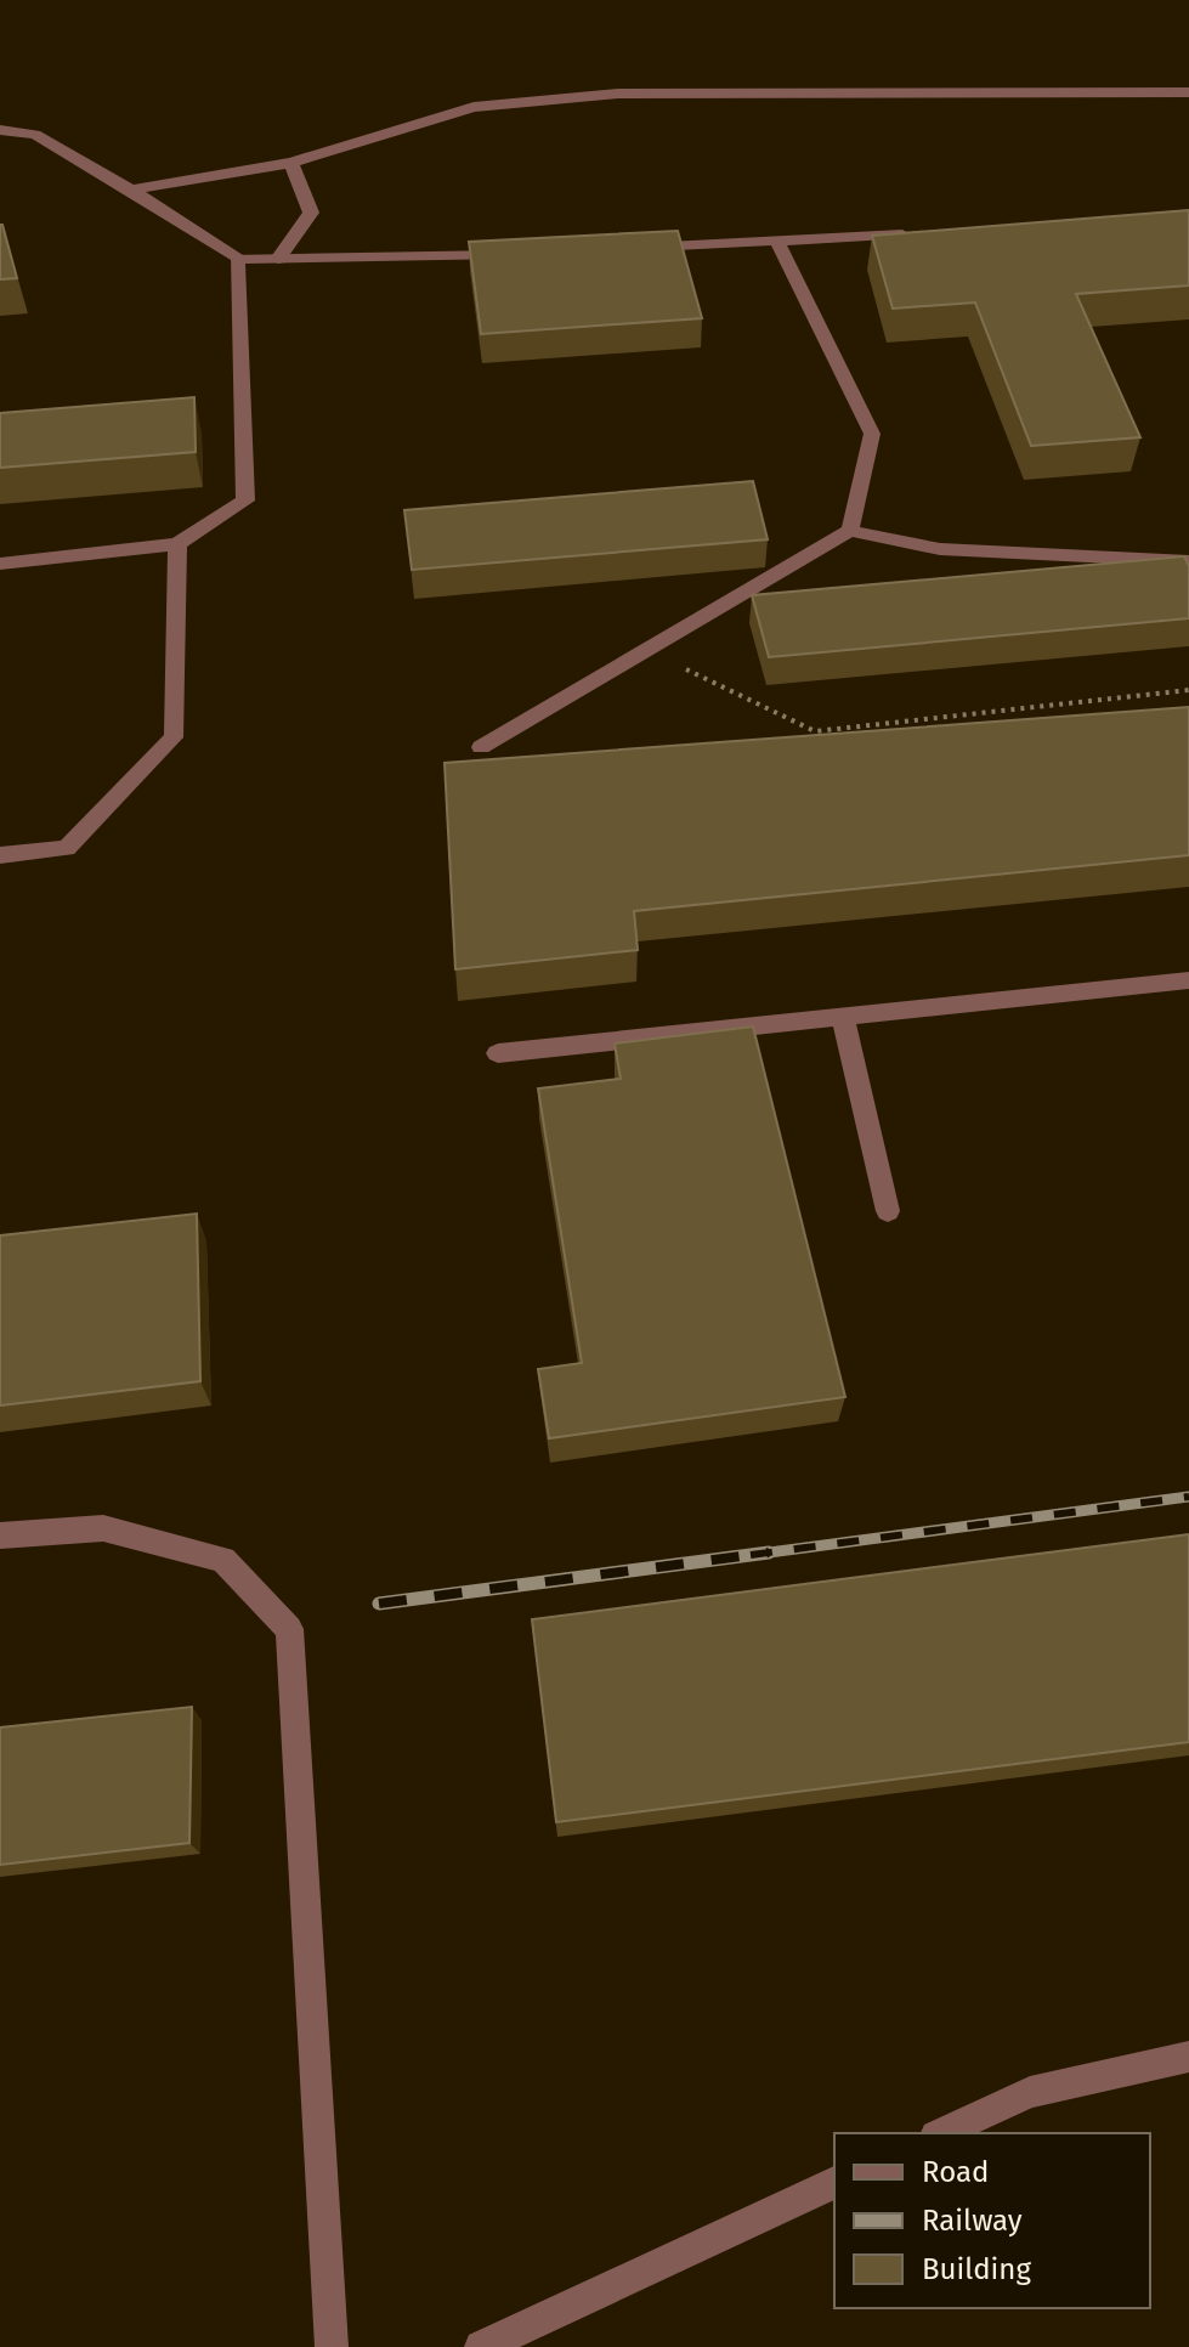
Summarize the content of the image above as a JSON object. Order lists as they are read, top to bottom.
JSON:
{
  "legend": ["Road", "Railway", "Building"]
}
